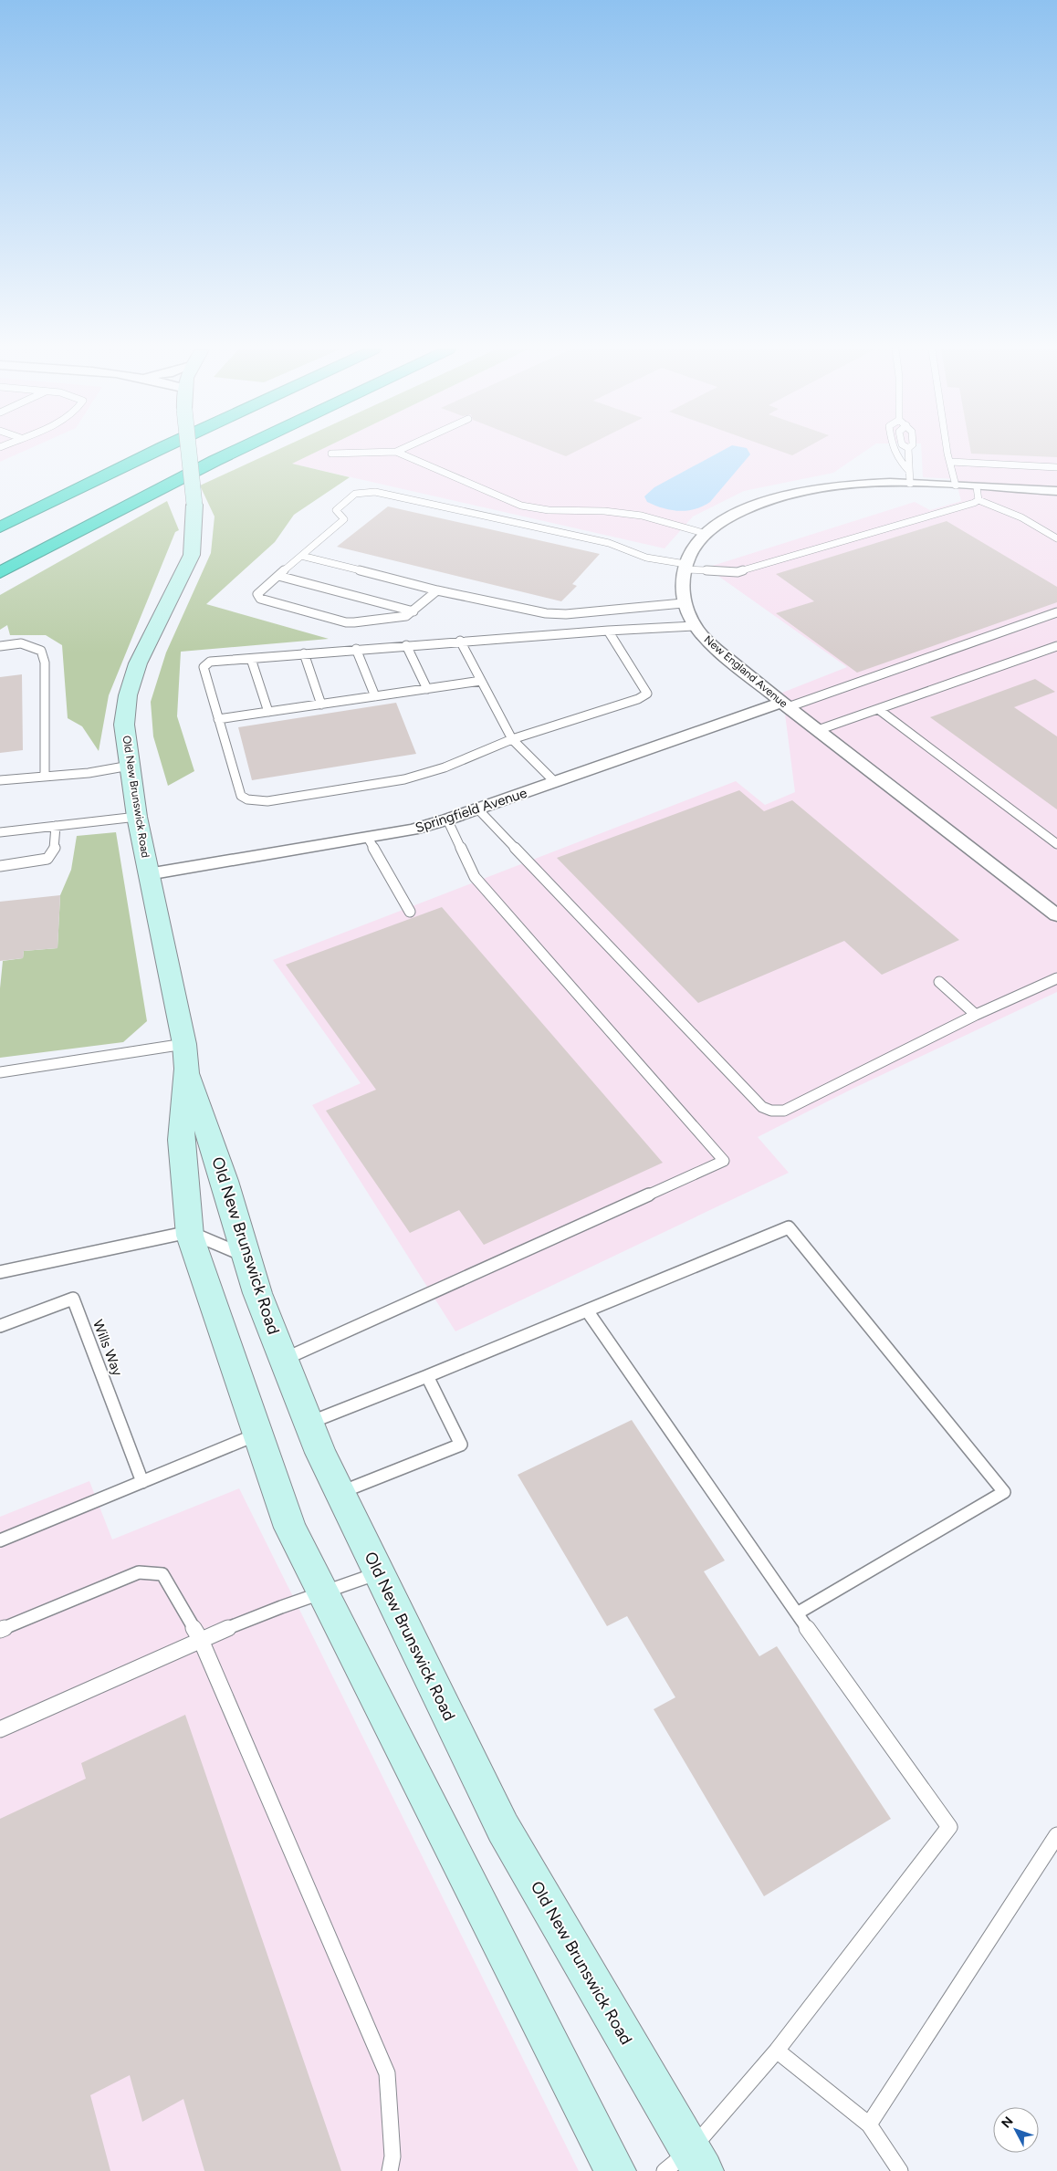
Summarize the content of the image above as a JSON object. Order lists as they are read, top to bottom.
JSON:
{
  "streets": {
    "main road": ["Old New Brunswick Road"],
    "street": ["New England Avenue", "Springfield Avenue"],
    "lane": ["Wills Way"]
  },
  "crossings": [
    ["New England Avenue", "Springfield Avenue"],
    ["Old New Brunswick Road", "Springfield Avenue"]
  ],
  "north": "top left"
}
